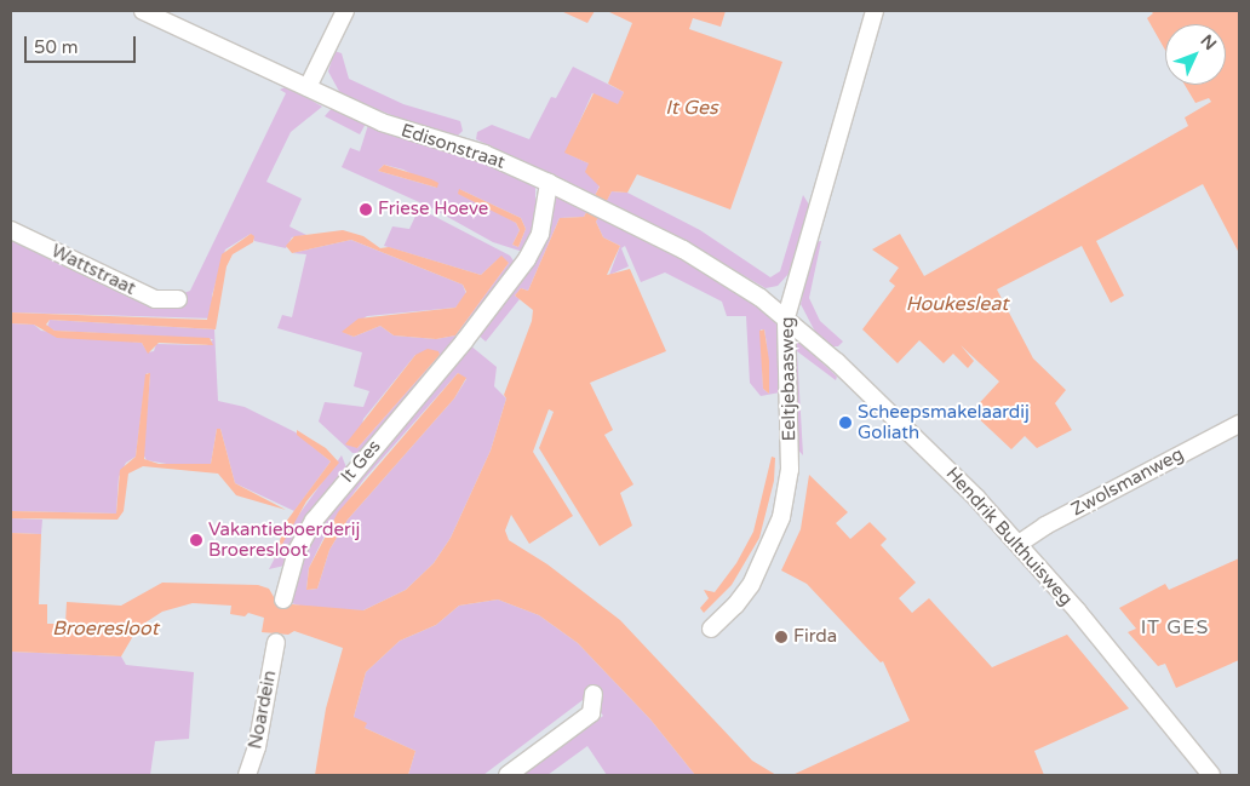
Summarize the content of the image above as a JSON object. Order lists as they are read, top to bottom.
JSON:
{
  "streets": {
    "street": [
      "Edisonstraat",
      "Wattstraat",
      "Eeltjebaasweg",
      "It Ges",
      "Zwolsmanweg",
      "Hendrik Bulthuisweg",
      "Noardein"
    ]
  },
  "crossings": [
    ["Edisonstraat", "Eeltjebaasweg"],
    ["Edisonstraat", "It Ges"],
    ["Edisonstraat", "Hendrik Bulthuisweg"],
    ["Eeltjebaasweg", "Hendrik Bulthuisweg"],
    ["Zwolsmanweg", "Hendrik Bulthuisweg"]
  ],
  "districts": ["IT GES"],
  "water": ["It Ges", "Houkesleat", "Broeresloot"],
  "places": [
    "Friese Hoeve",
    "Scheepsmakelaardij Goliath",
    "Vakantieboerderij Broeresloot",
    "Firda"
  ],
  "scale_bar": "50 m",
  "north": "top right"
}
